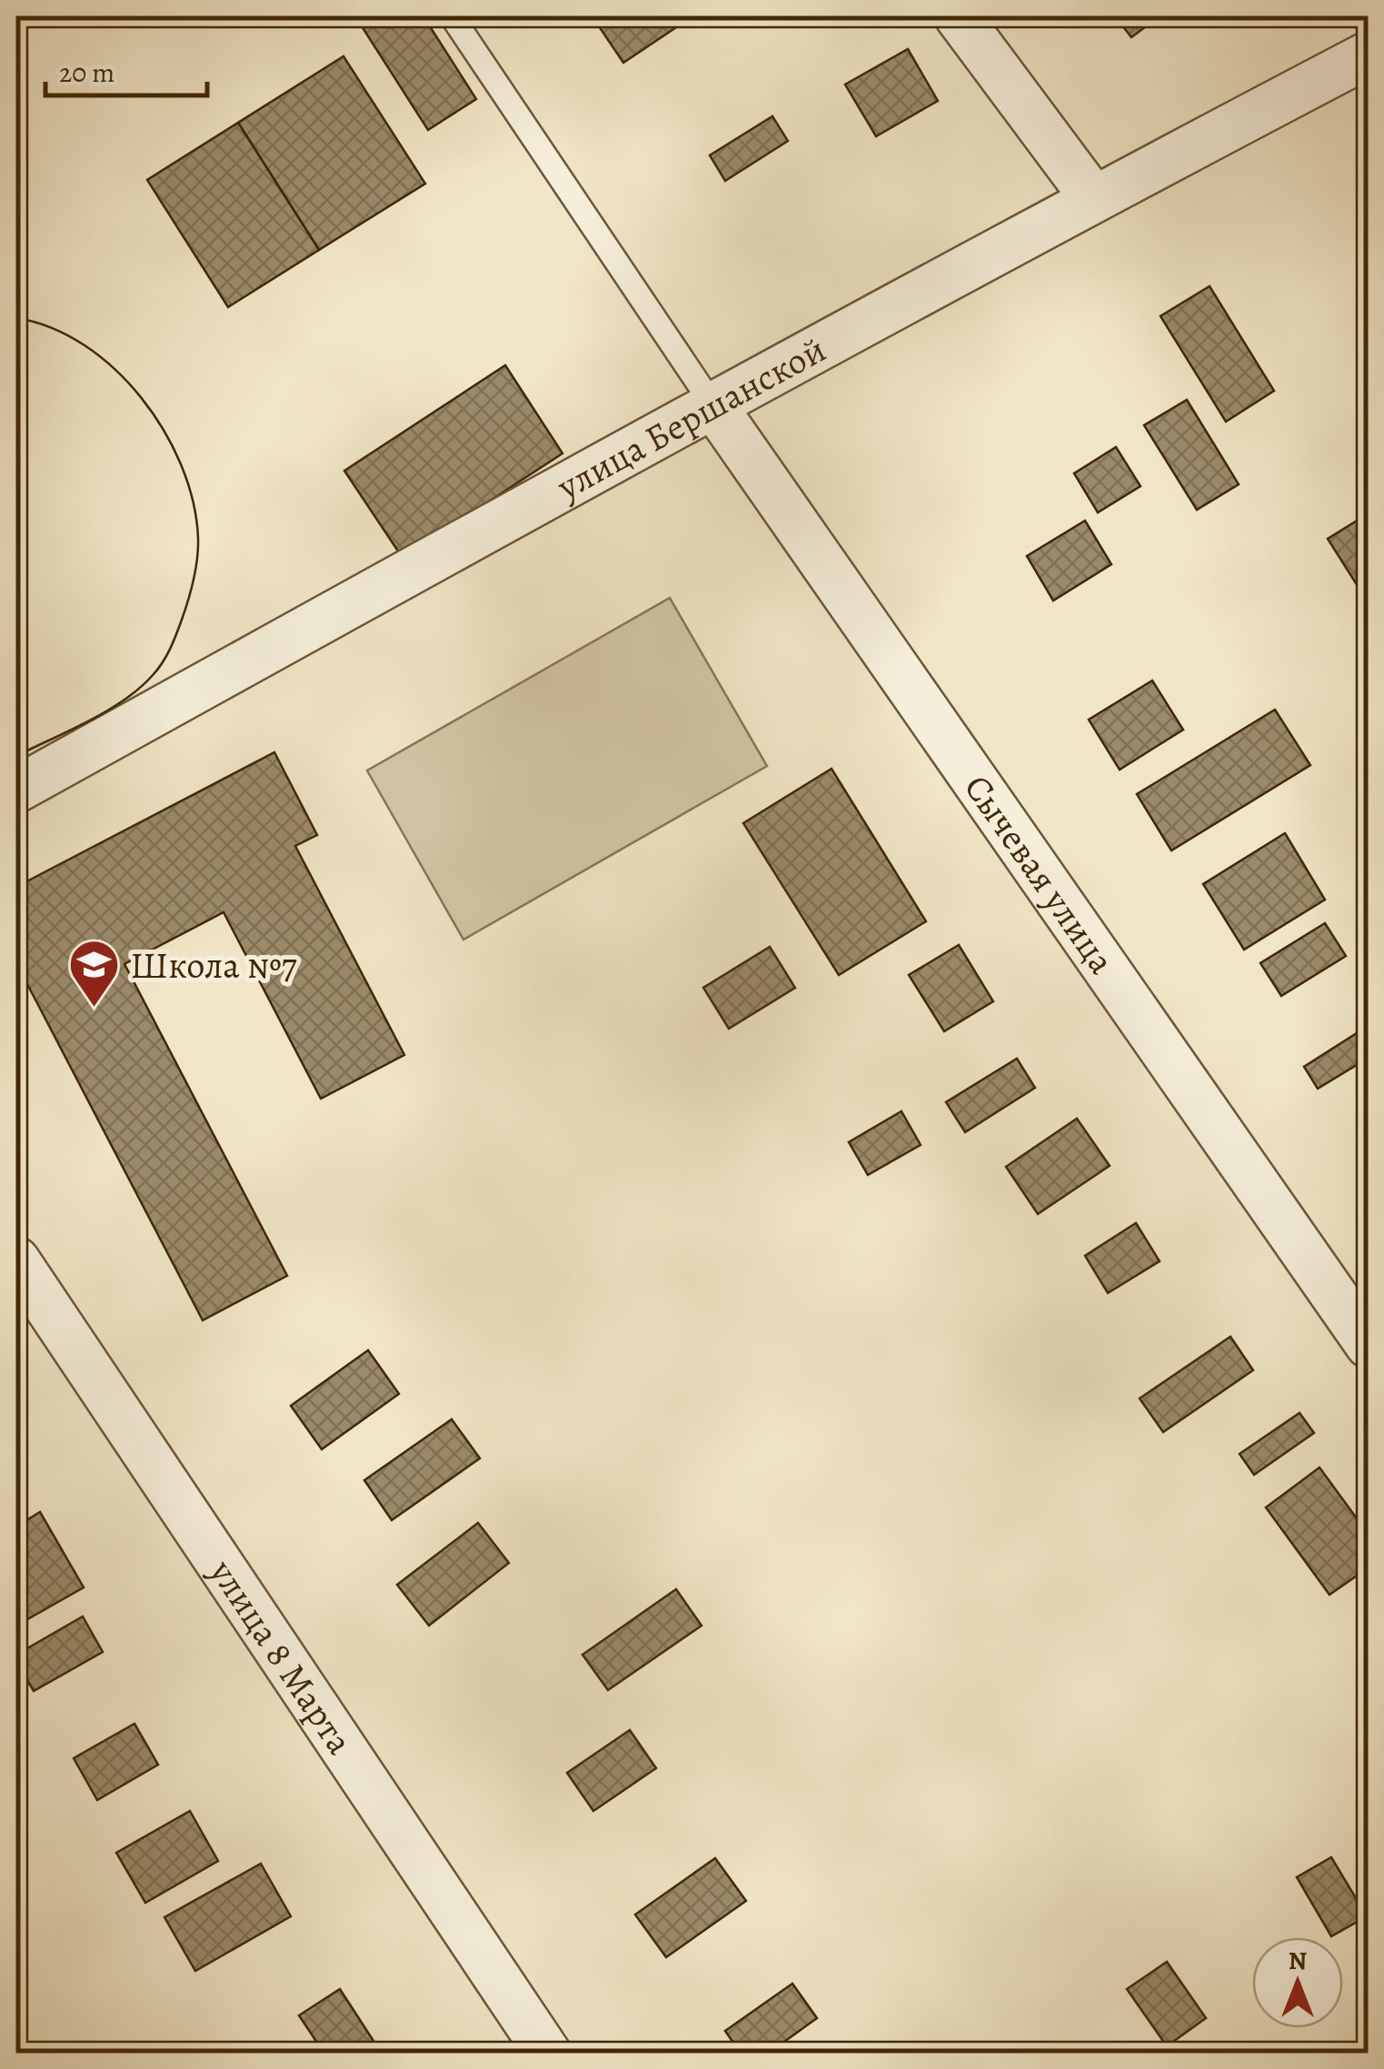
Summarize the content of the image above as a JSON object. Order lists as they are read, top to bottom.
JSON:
{
  "streets": {
    "street": ["улица Бершанской", "Сычевая улица", "улица 8 Марта"]
  },
  "crossings": [
    ["улица Бершанской", "Сычевая улица"]
  ],
  "places": {
    "school or university": ["Школа №7"]
  },
  "scale_bar": "20 m",
  "north": "top"
}
